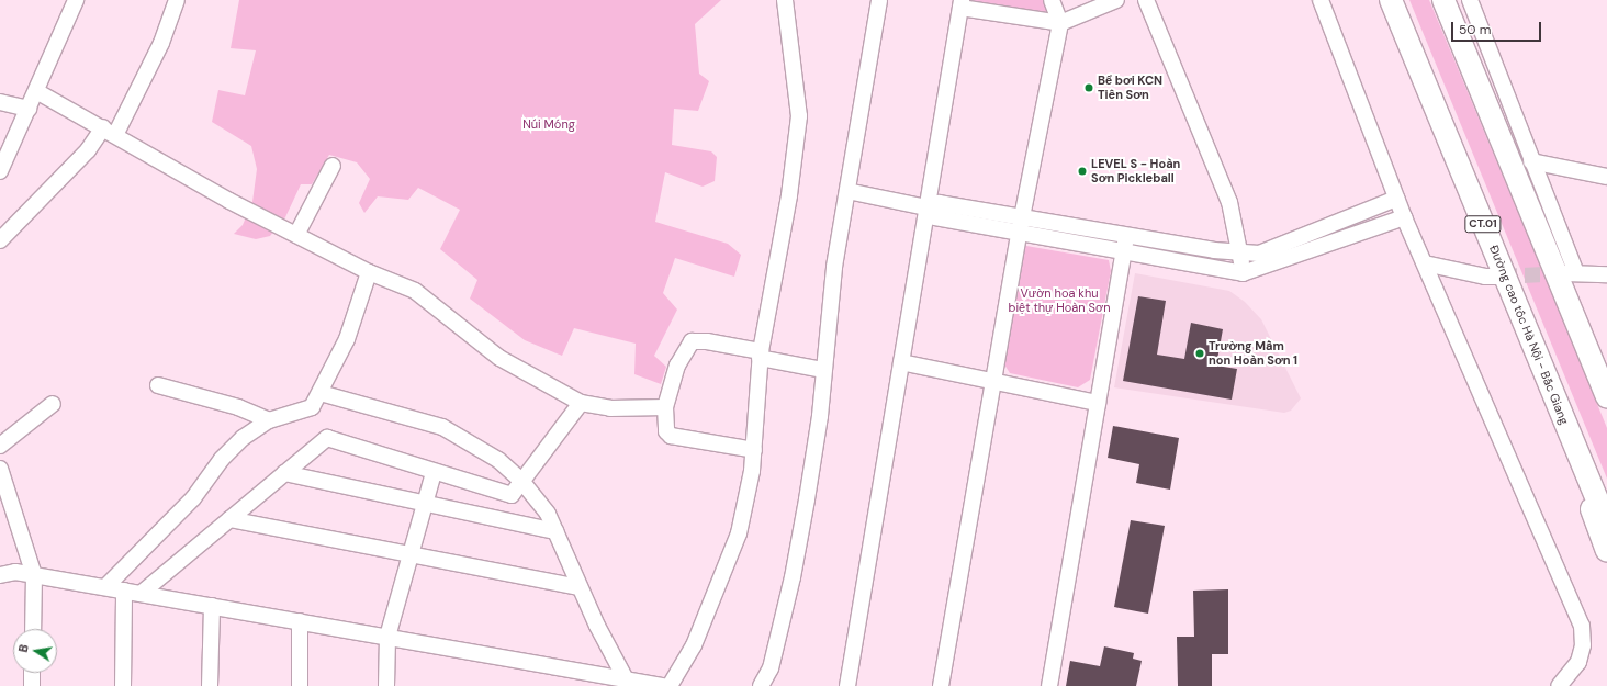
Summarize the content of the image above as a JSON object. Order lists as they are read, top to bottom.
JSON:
{
  "streets": {
    "highway": ["CT.01", "Đường cao tốc Hà Nội - Bắc Giang"]
  },
  "parks": ["Núi Móng", "Vườn hoa khu biệt thự Hoàn Sơn"],
  "places": ["Bể bơi KCN Tiên Sơn", "LEVEL S - Hoàn Sơn Pickleball", "Trường Mầm non Hoàn Sơn 1"],
  "scale_bar": "50 m",
  "north": "left"
}
